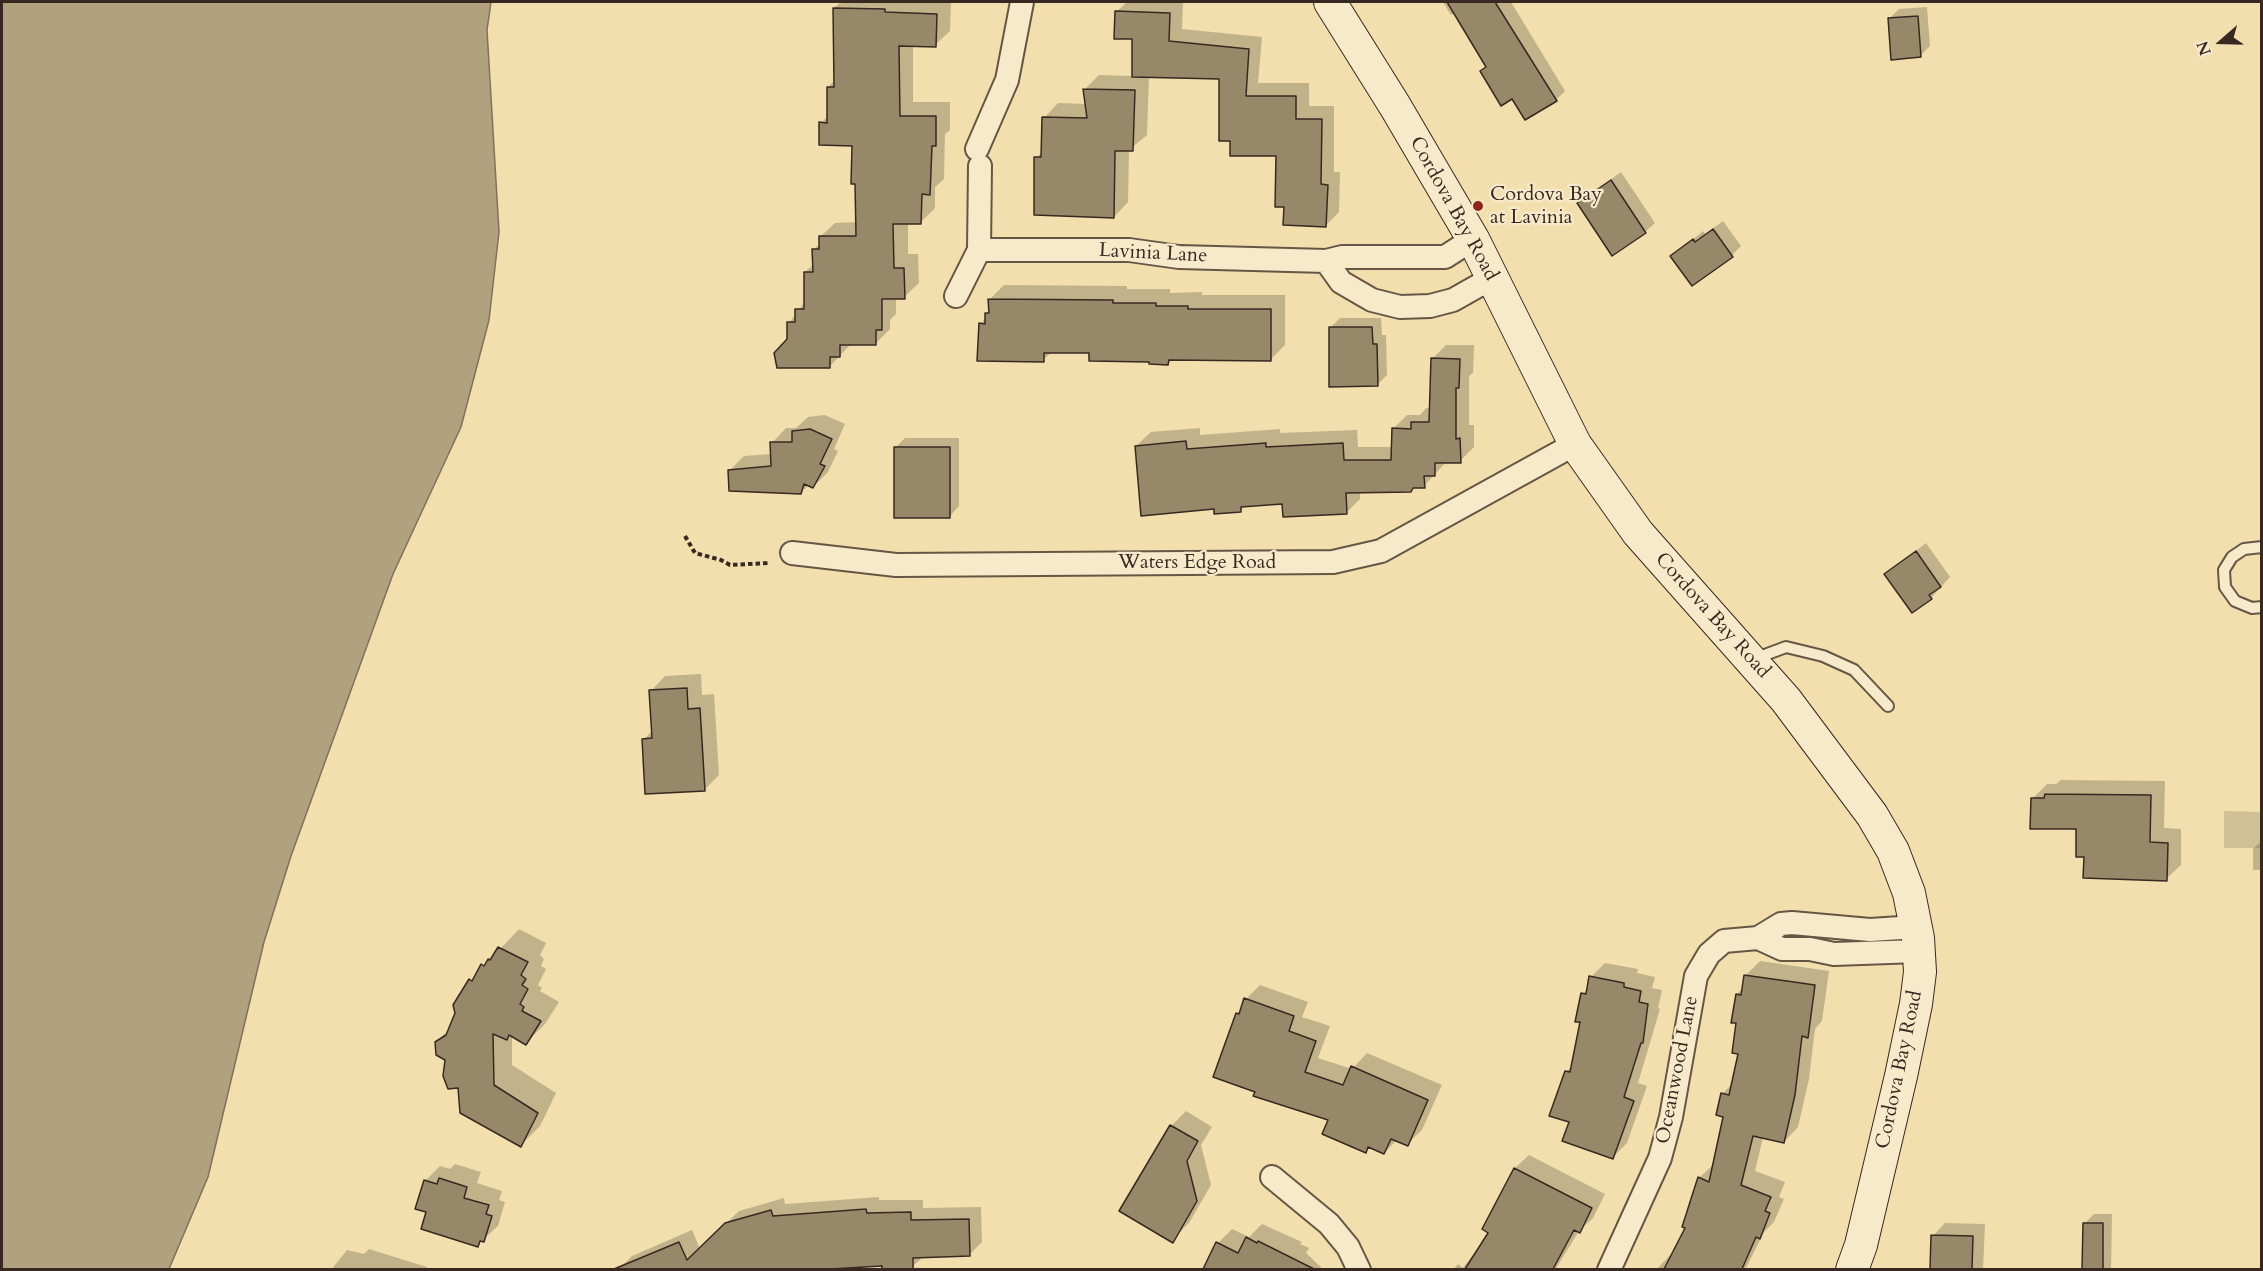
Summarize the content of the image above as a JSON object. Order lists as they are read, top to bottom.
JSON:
{
  "streets": {
    "main road": ["Cordova Bay Road"],
    "street": ["Lavinia Lane", "Waters Edge Road", "Oceanwood Lane"]
  },
  "crossings": [
    ["Cordova Bay Road", "Lavinia Lane"],
    ["Cordova Bay Road", "Waters Edge Road"],
    ["Cordova Bay Road", "Oceanwood Lane"]
  ],
  "places": ["Cordova Bay at Lavinia"],
  "north": "left"
}
